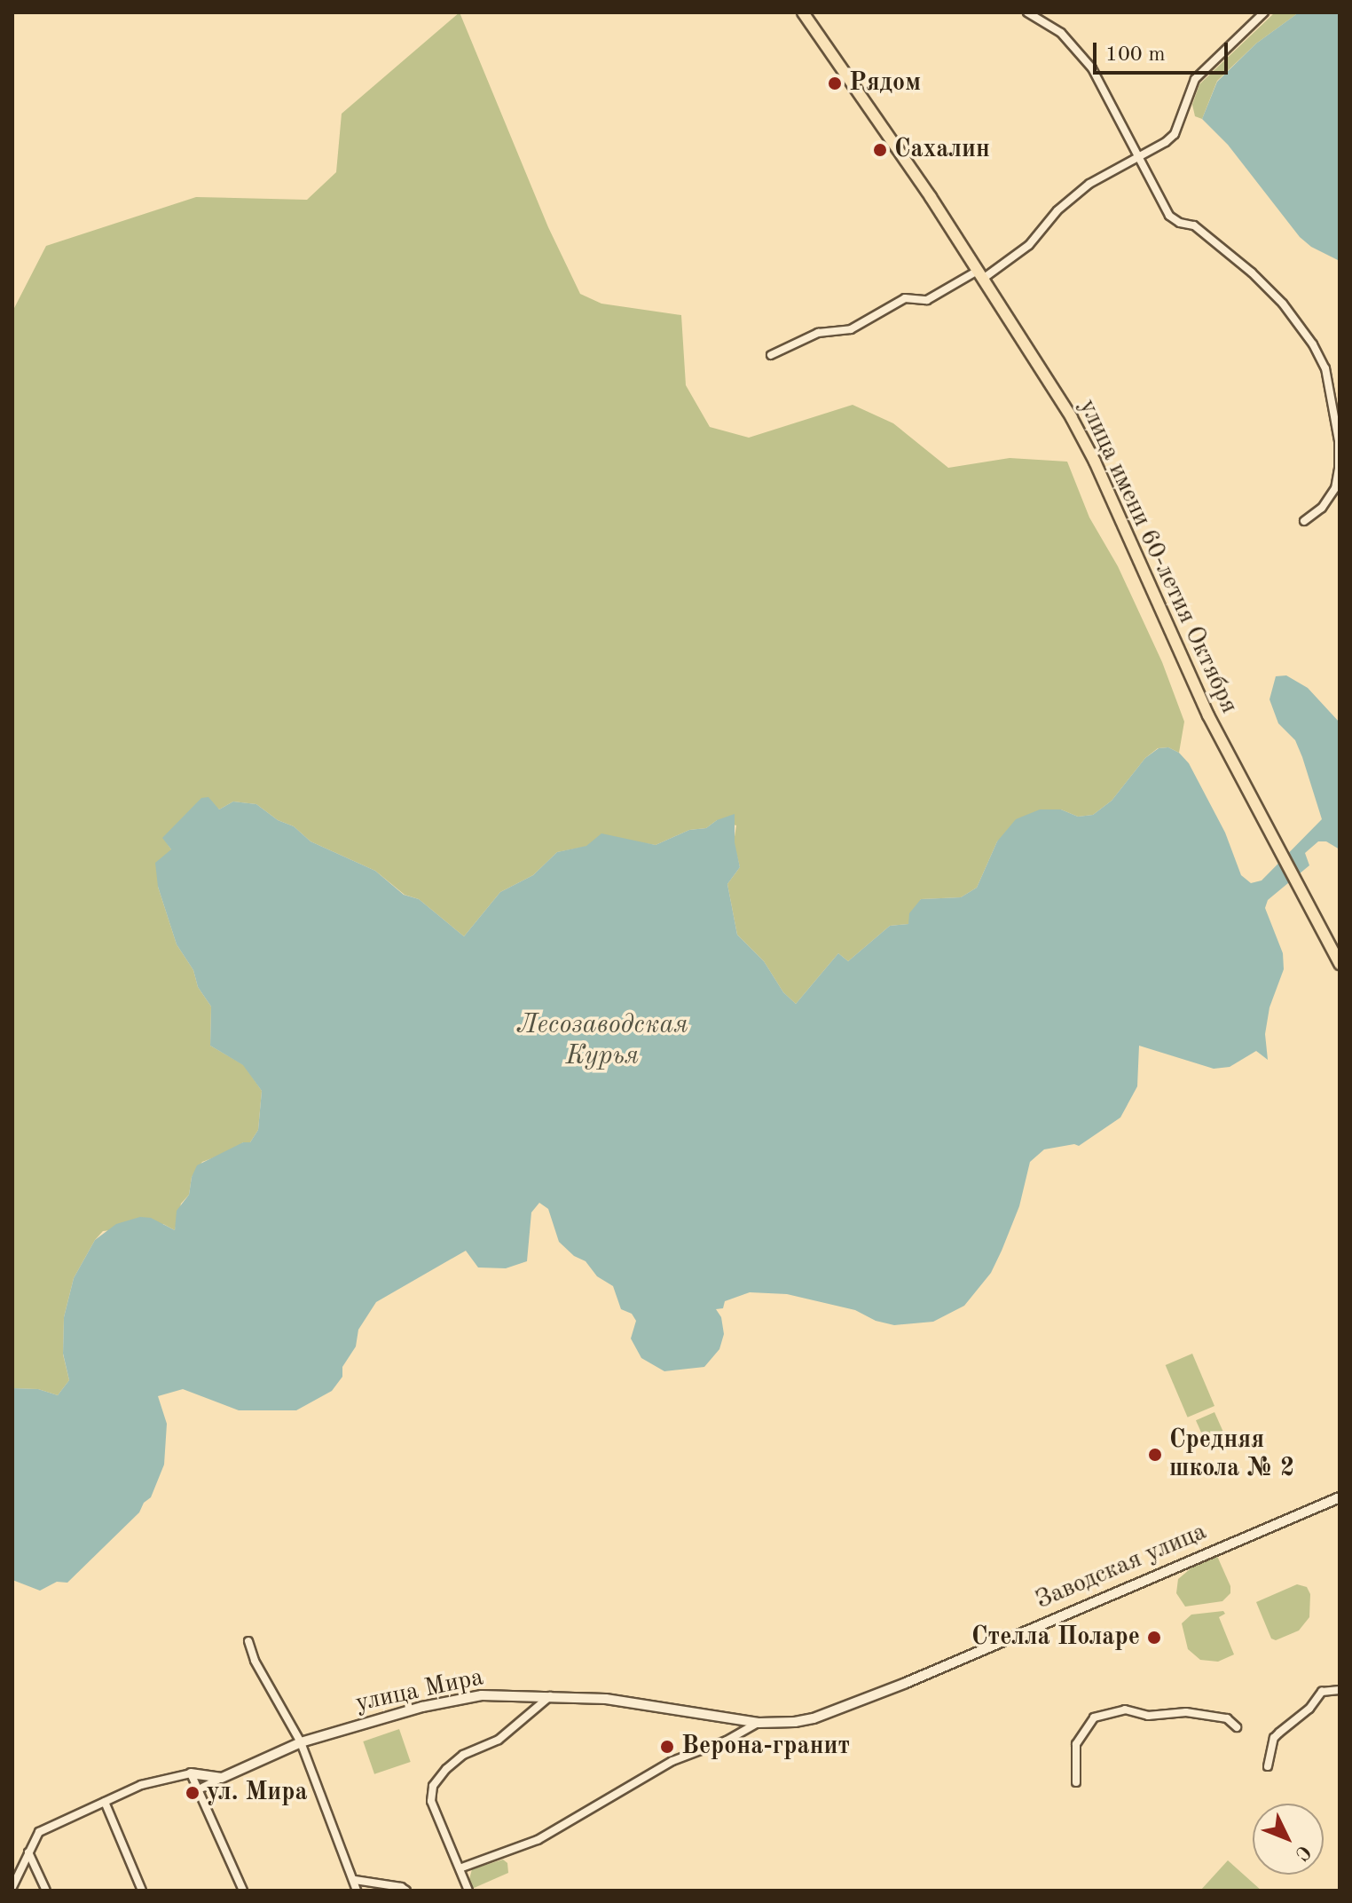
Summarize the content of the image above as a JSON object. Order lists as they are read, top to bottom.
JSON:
{
  "streets": {
    "main road": ["улица имени 60-летия Октября"],
    "street": ["Заводская улица", "улица Мира"]
  },
  "crossings": [
    ["Заводская улица", "улица Мира"]
  ],
  "water": ["Лесозаводская Курья"],
  "places": [
    "Рядом",
    "Сахалин",
    "Средняя школа № 2",
    "Стелла Поларе",
    "Верона-гранит",
    "ул. Мира"
  ],
  "scale_bar": "100 m",
  "north": "bottom right"
}
